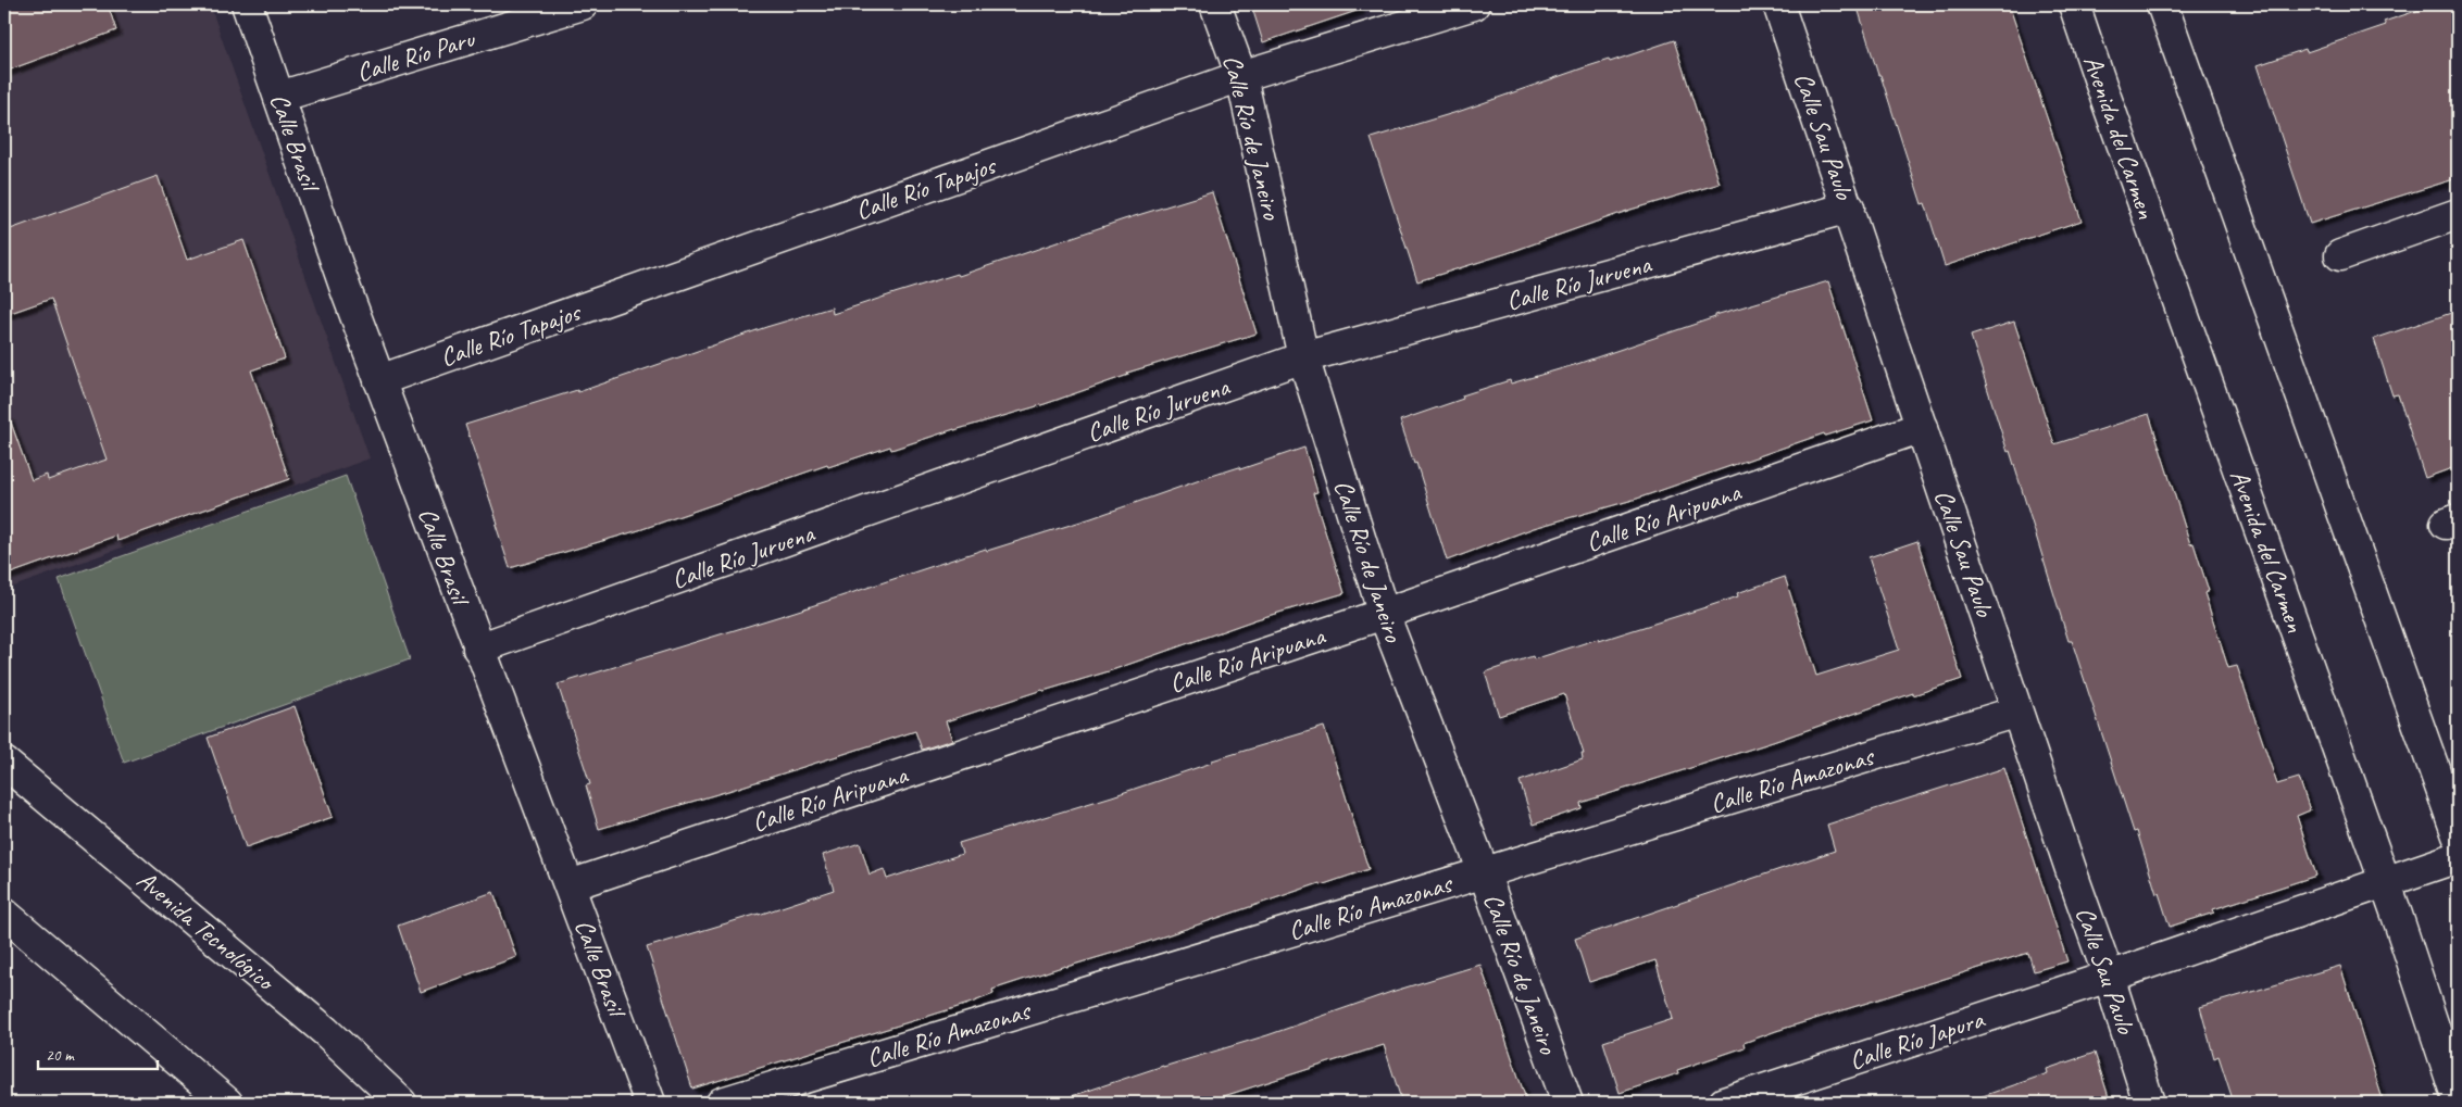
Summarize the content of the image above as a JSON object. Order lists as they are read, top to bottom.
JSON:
{
  "streets": {
    "street": [
      "Calle Río Paru",
      "Calle Sau Paulo",
      "Calle Río de Janeiro",
      "Avenida del Carmen",
      "Calle Brasil",
      "Calle Río Tapajos",
      "Calle Río Juruena",
      "Calle Río Aripuana",
      "Calle Río Amazonas",
      "Avenida Tecnológico",
      "Calle Río Japura"
    ]
  },
  "crossings": [
    ["Calle Río Paru", "Calle Brasil"],
    ["Calle Sau Paulo", "Calle Río Juruena"],
    ["Calle Sau Paulo", "Calle Río Aripuana"],
    ["Calle Sau Paulo", "Calle Río Amazonas"],
    ["Calle Sau Paulo", "Calle Río Japura"],
    ["Calle Río de Janeiro", "Calle Río Tapajos"],
    ["Calle Río de Janeiro", "Calle Río Juruena"],
    ["Calle Río de Janeiro", "Calle Río Aripuana"],
    ["Calle Río de Janeiro", "Calle Río Amazonas"],
    ["Avenida del Carmen", "Calle Río Japura"],
    ["Calle Brasil", "Calle Río Tapajos"],
    ["Calle Brasil", "Calle Río Juruena"],
    ["Calle Brasil", "Calle Río Aripuana"]
  ],
  "scale_bar": "20 m"
}
